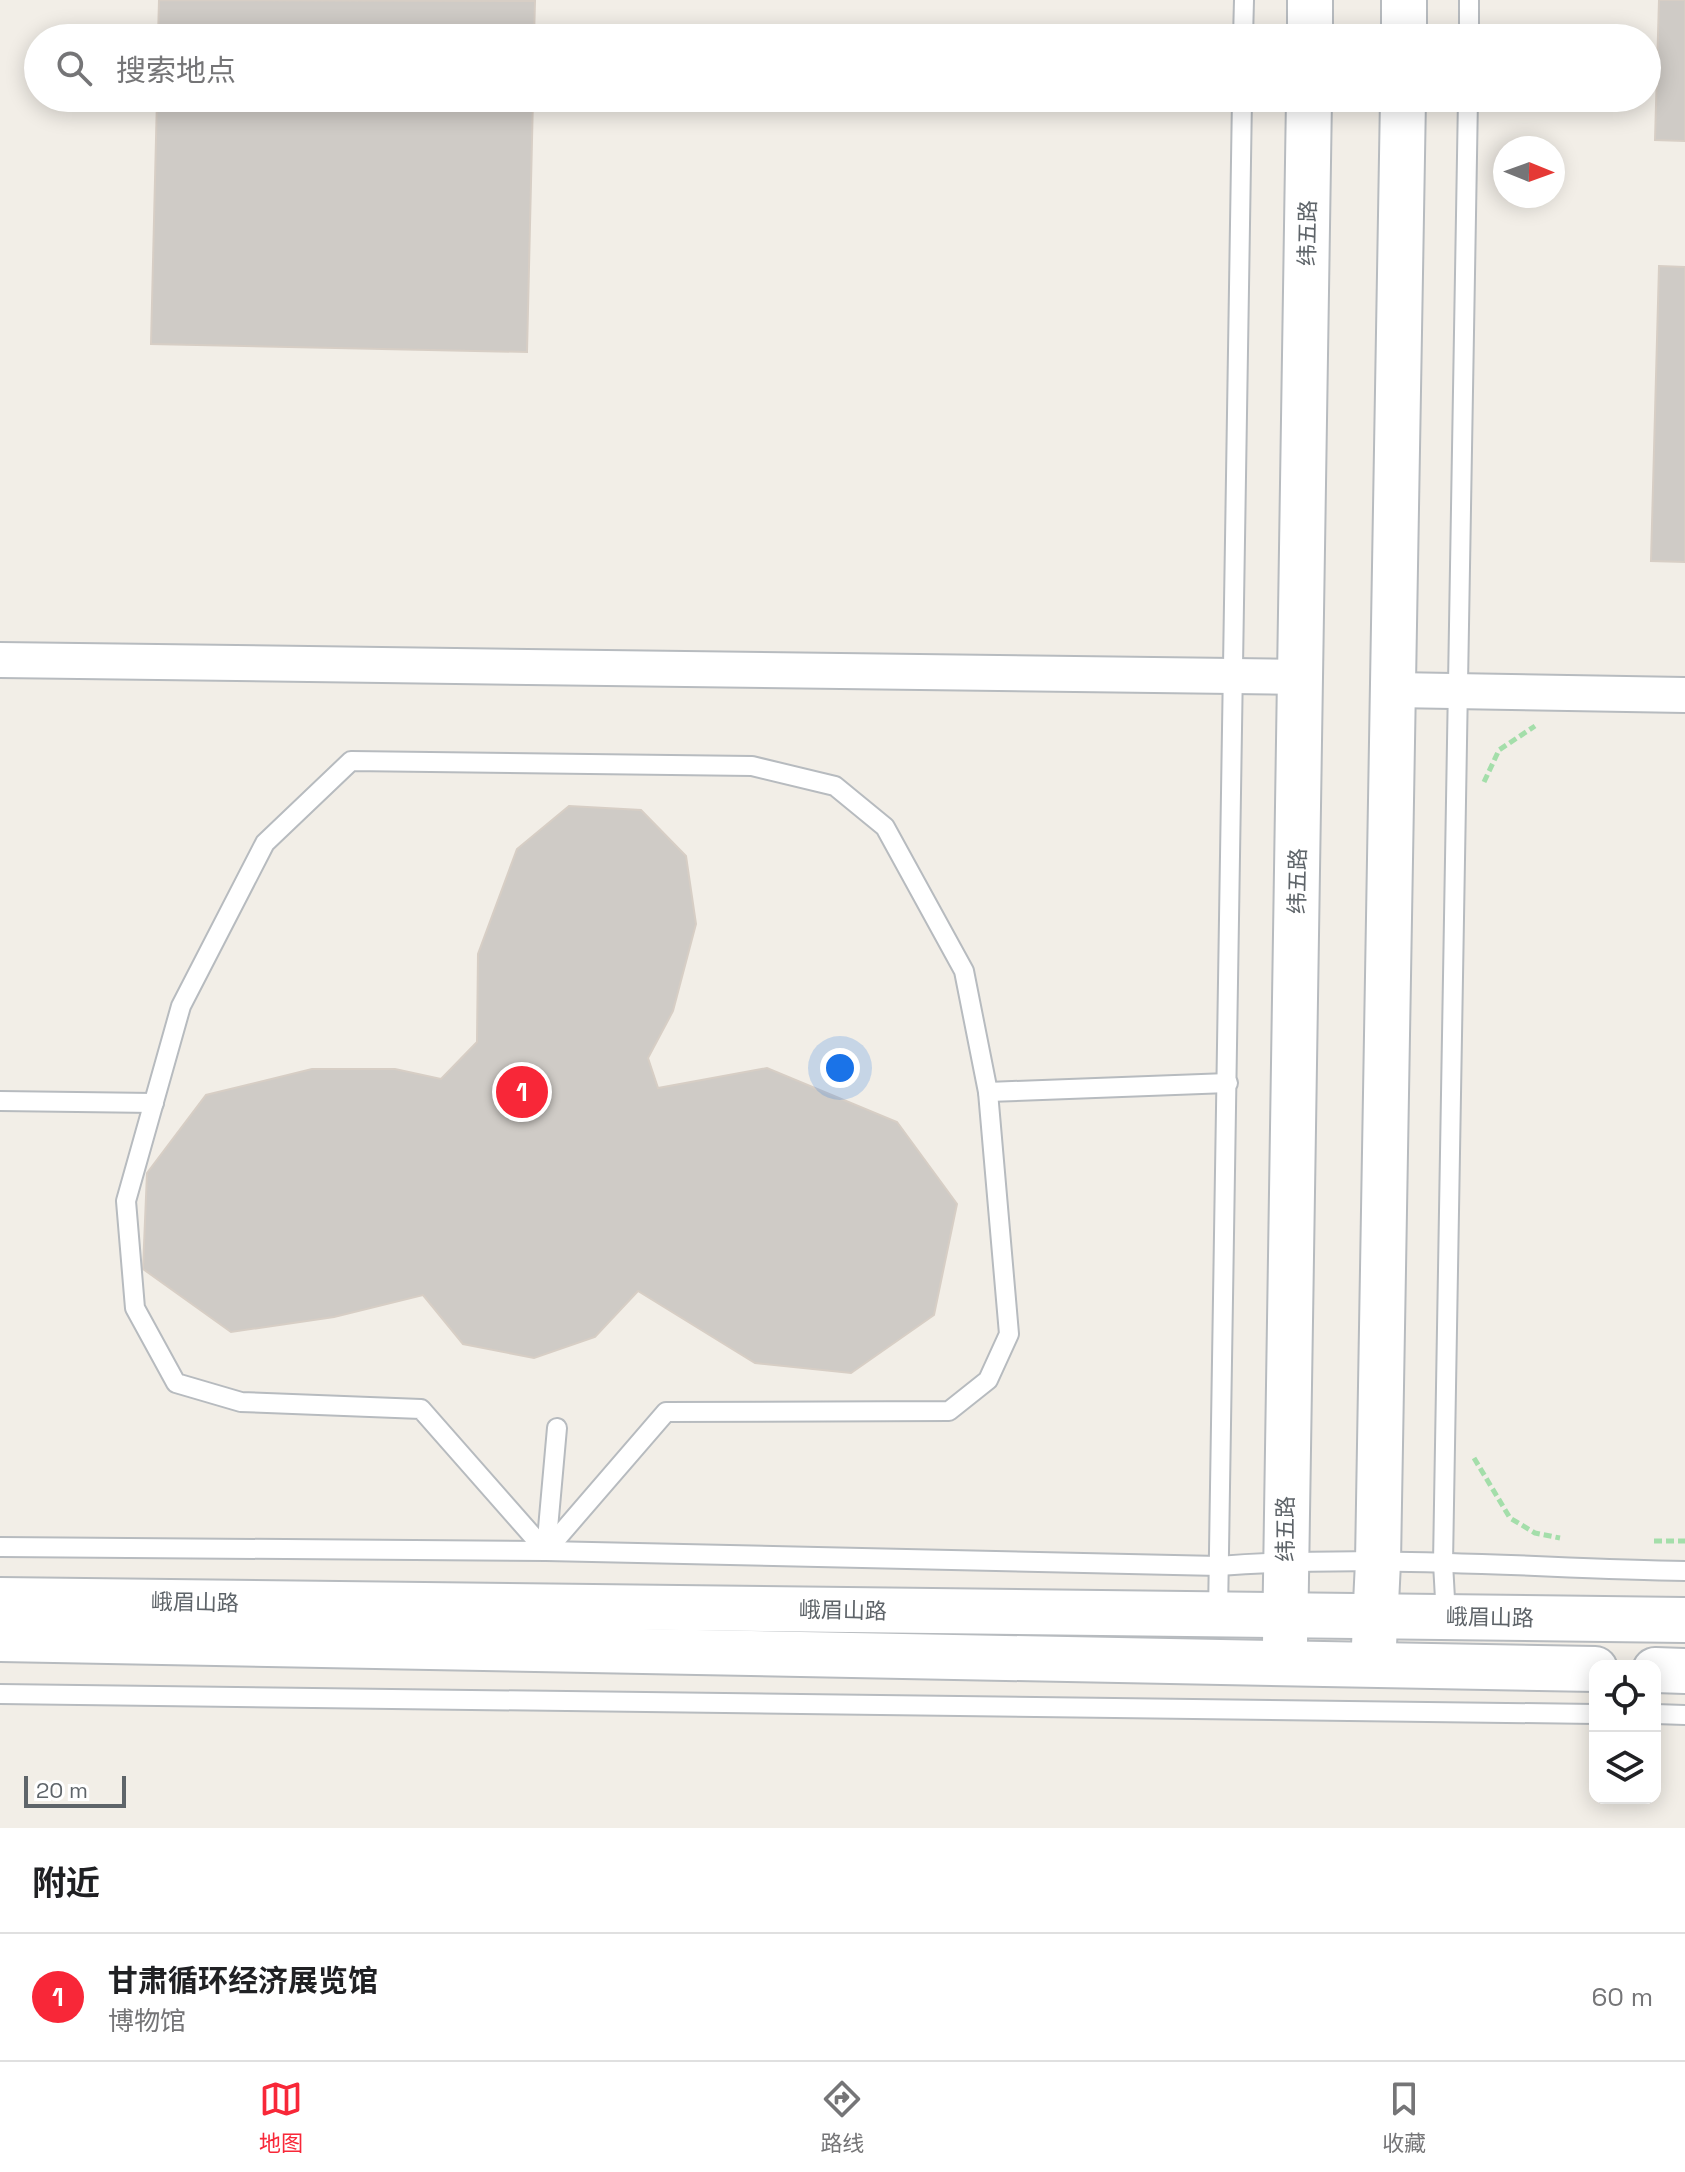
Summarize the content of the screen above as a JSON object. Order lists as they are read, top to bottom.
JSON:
{
  "streets": {
    "street": ["纬五路", "峨眉山路"]
  },
  "crossings": [
    ["纬五路", "峨眉山路"]
  ],
  "scale_bar": "20 m",
  "north": "right",
  "page": {
    "search": "搜索地点",
    "pins": "1",
    "scale": "20 m",
    "heading": "附近",
    "list": [
      {
        "mark": "1",
        "name": "甘肃循环经济展览馆",
        "note": "博物馆",
        "value": "60 m"
      }
    ],
    "nav": ["地图", "路线", "收藏"]
  }
}
